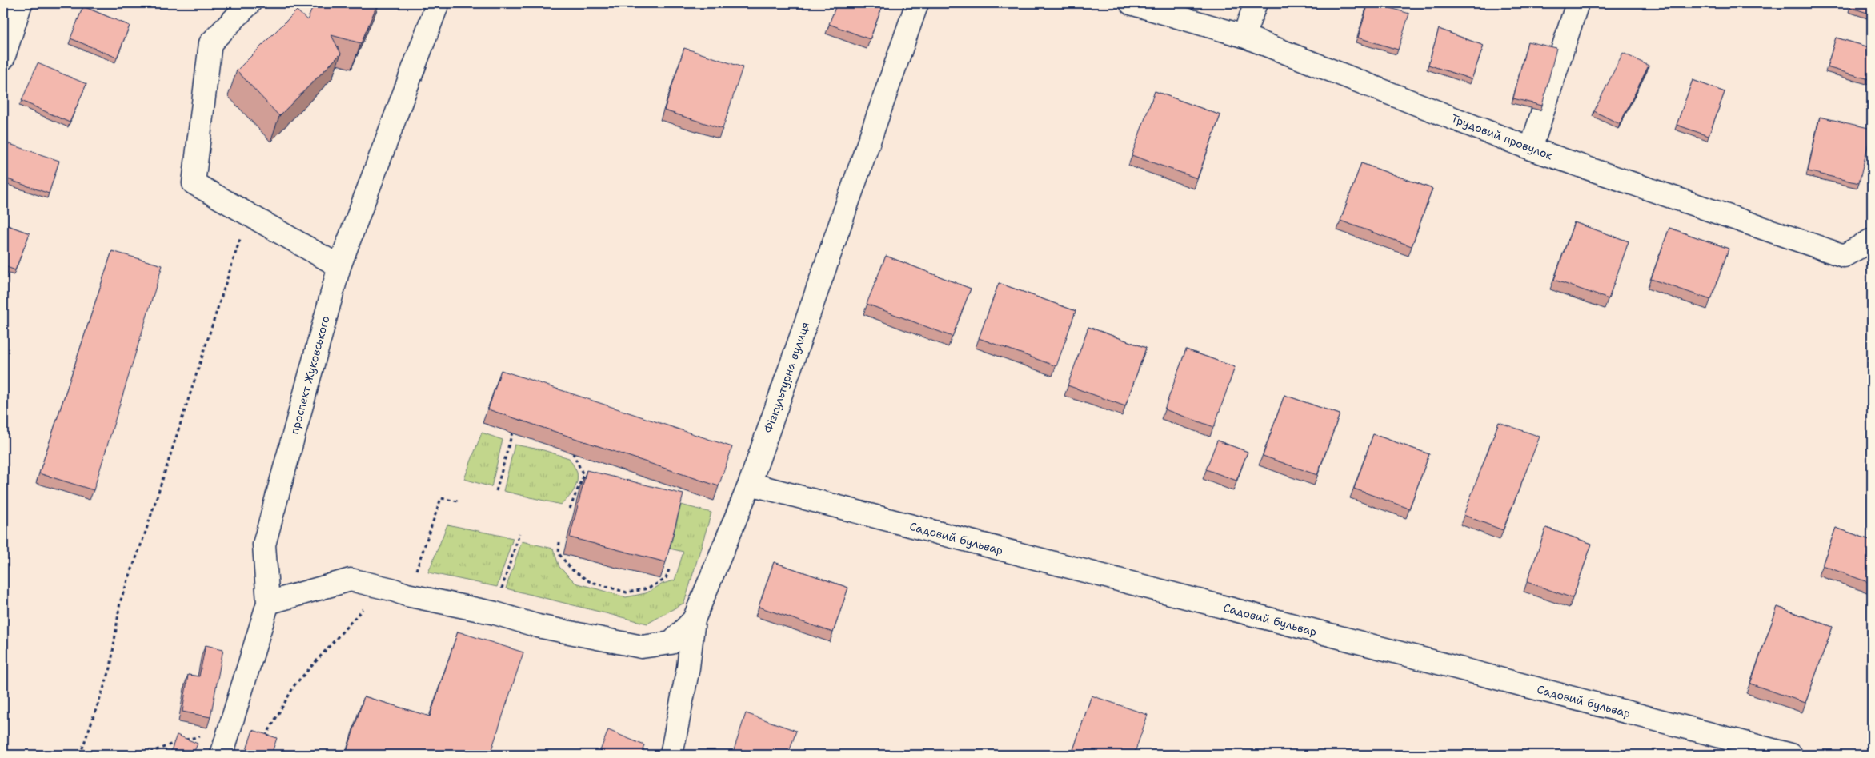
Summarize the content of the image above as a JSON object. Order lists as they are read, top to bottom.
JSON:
{
  "streets": {
    "street": [
      "Трудовий провулок",
      "проспект Жуковського",
      "Фізкультурна вулиця",
      "Садовий бульвар"
    ]
  },
  "crossings": [
    ["Фізкультурна вулиця", "Садовий бульвар"]
  ]
}
